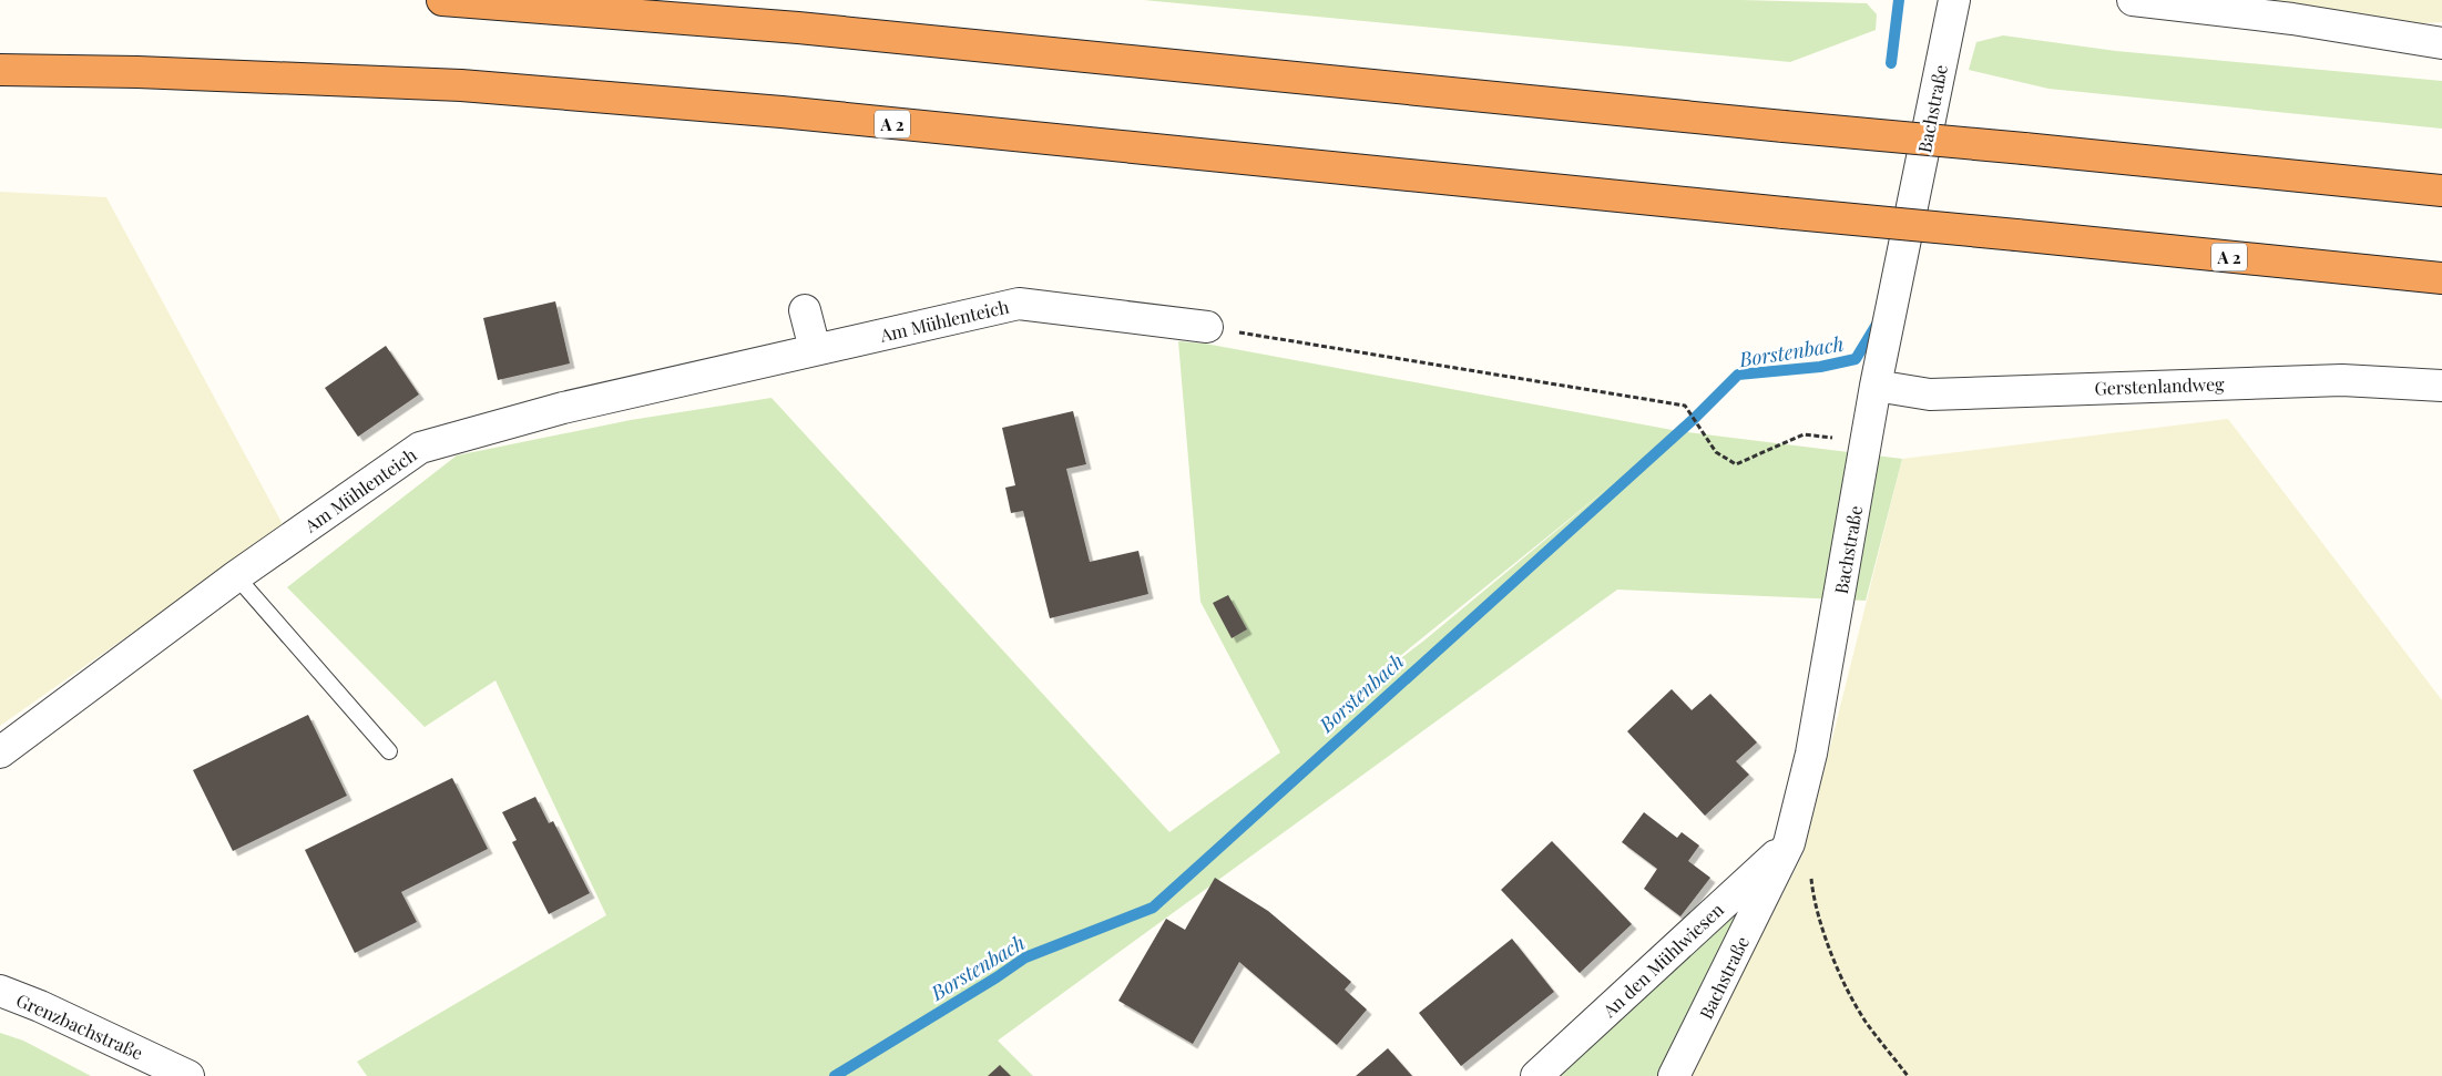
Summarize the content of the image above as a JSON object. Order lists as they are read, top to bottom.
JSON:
{
  "streets": {
    "highway": ["A 2"],
    "street": [
      "Bachstraße",
      "Am Mühlenteich",
      "Gerstenlandweg",
      "An den Mühlwiesen",
      "Grenzbachstraße"
    ]
  },
  "crossings": [
    ["Bachstraße", "Gerstenlandweg"],
    ["Bachstraße", "An den Mühlwiesen"]
  ],
  "water": ["Borstenbach"]
}
